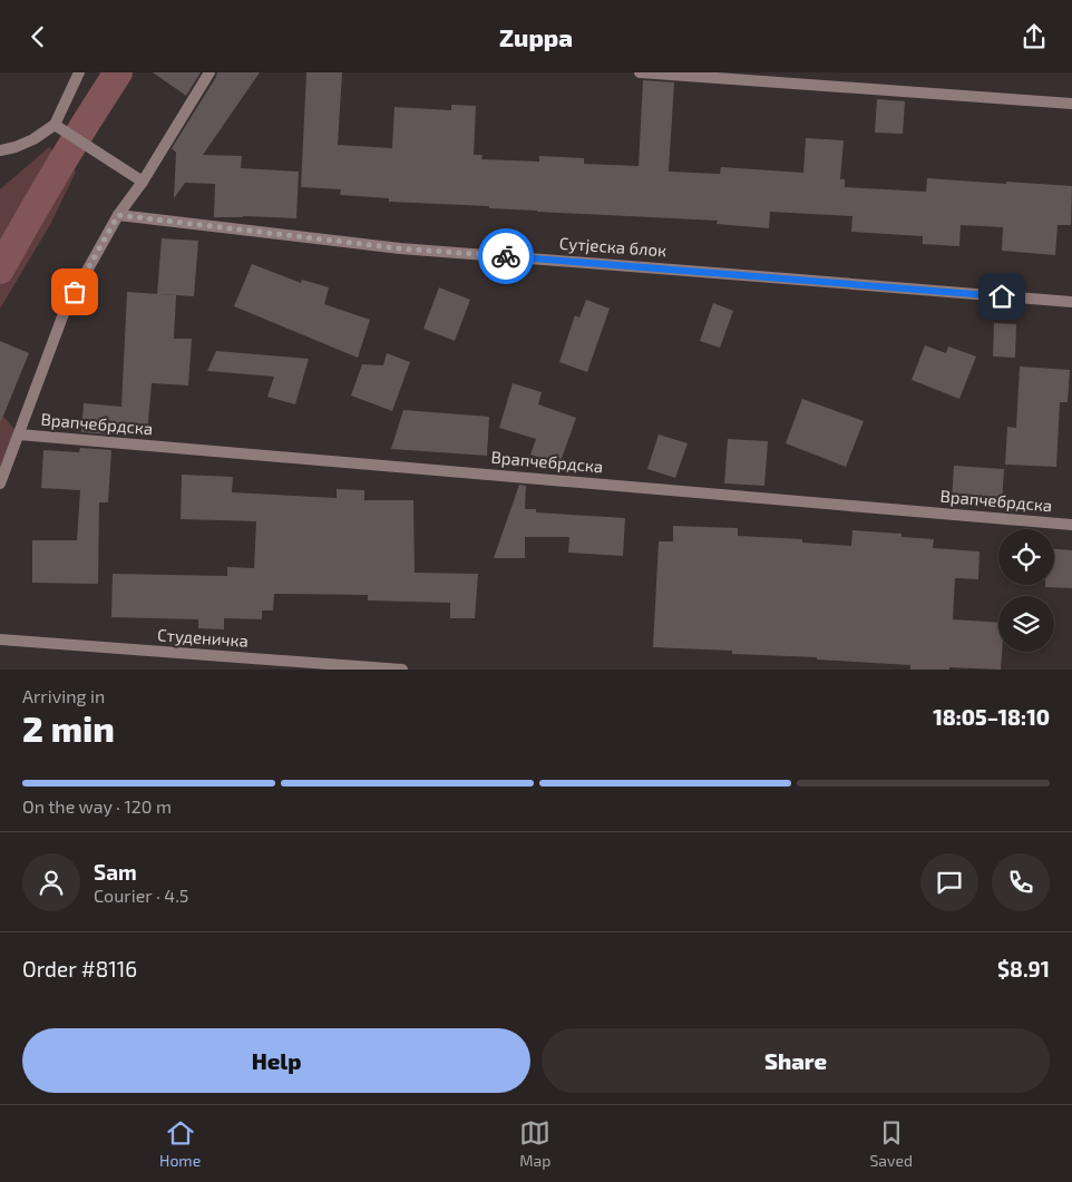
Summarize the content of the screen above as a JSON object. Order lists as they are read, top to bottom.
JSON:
{
  "streets": {
    "street": ["Сутјеска блок", "Врапчебрдска", "Студеничка"]
  },
  "page": {
    "header": "Zuppa",
    "heading": ["2 min", "Arriving in", "18:05–18:10"],
    "panel": [
      "Sam",
      "Courier · 4.5",
      "Order #8116",
      "$8.91"
    ],
    "bar": "On the way · 120 m",
    "buttons": ["Help", "Share"],
    "tabs": ["Home", "Map", "Saved"]
  }
}
